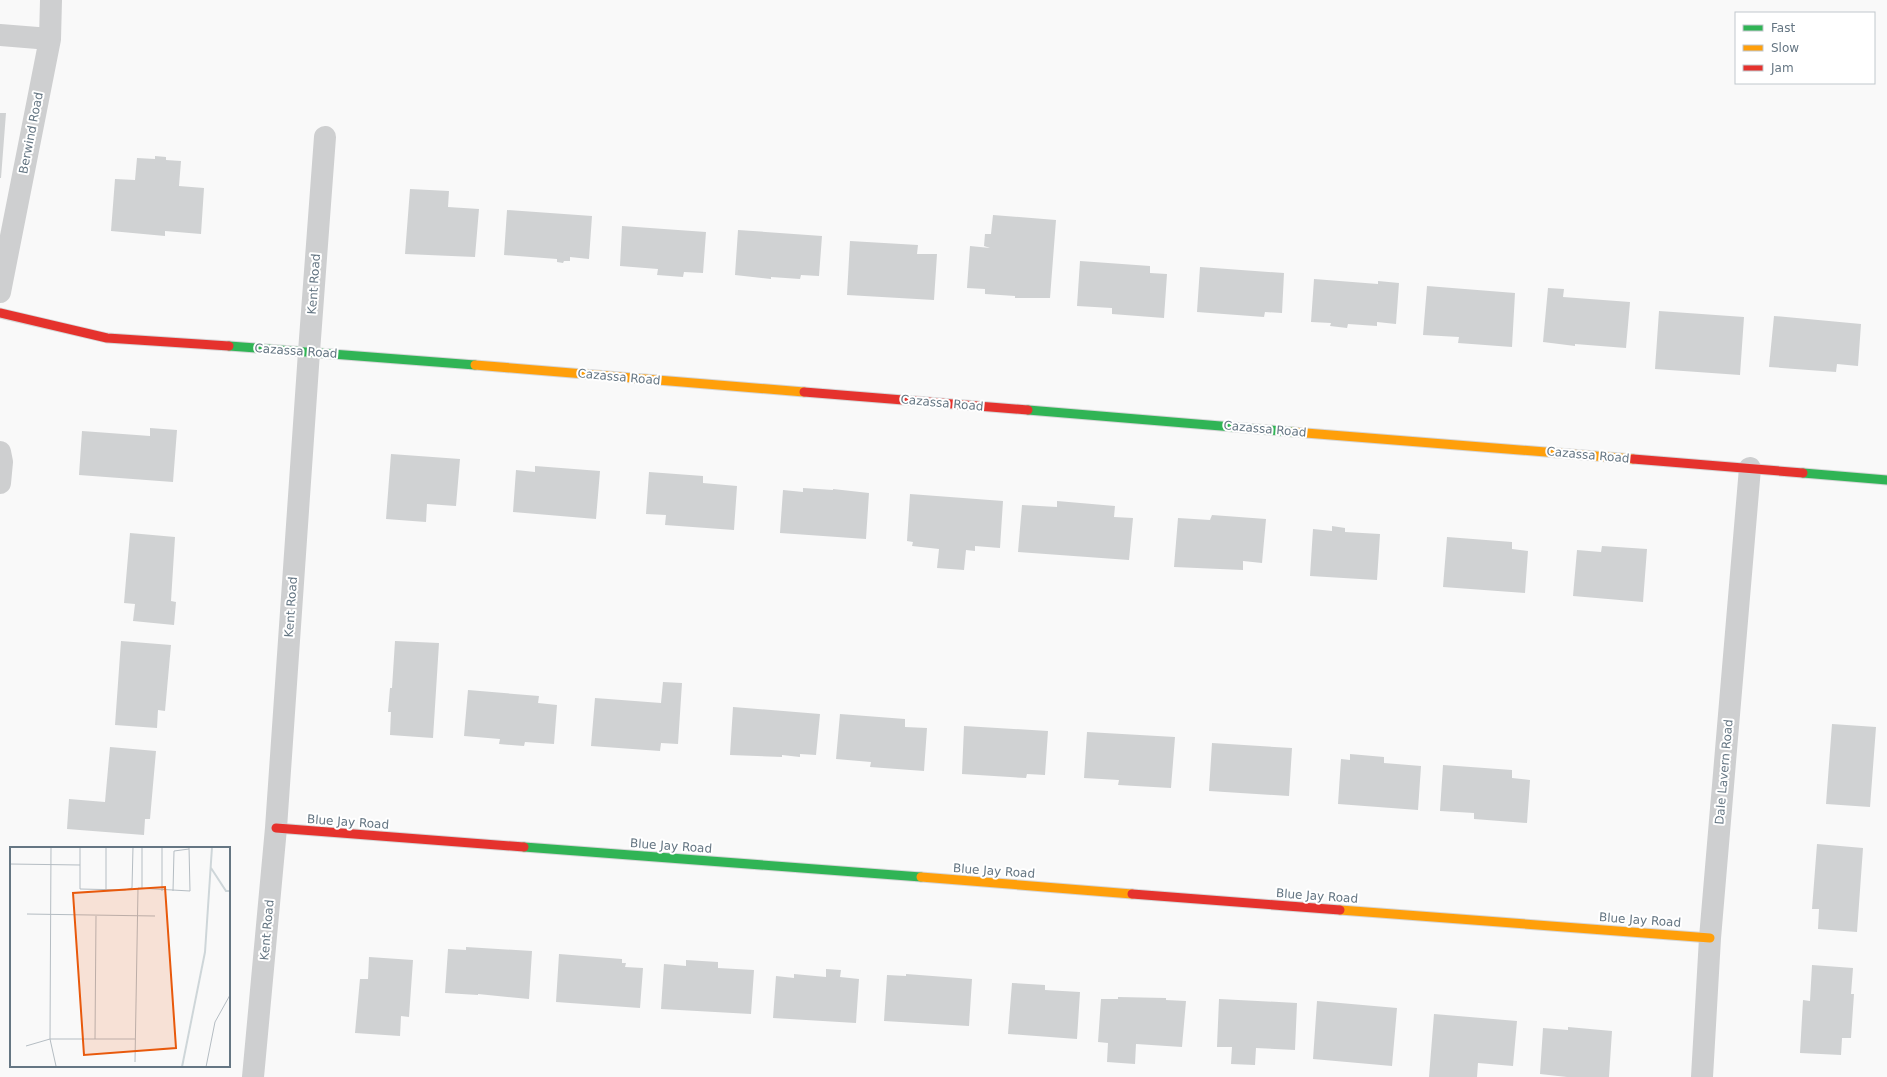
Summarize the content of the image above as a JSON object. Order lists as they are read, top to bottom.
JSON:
{
  "streets": {
    "street": [
      "Berwind Road",
      "Kent Road",
      "Cazassa Road",
      "Dale Lavern Road",
      "Blue Jay Road"
    ]
  },
  "crossings": [
    ["Kent Road", "Cazassa Road"],
    ["Kent Road", "Blue Jay Road"],
    ["Cazassa Road", "Dale Lavern Road"],
    ["Dale Lavern Road", "Blue Jay Road"]
  ],
  "legend": ["Fast", "Slow", "Jam"]
}
